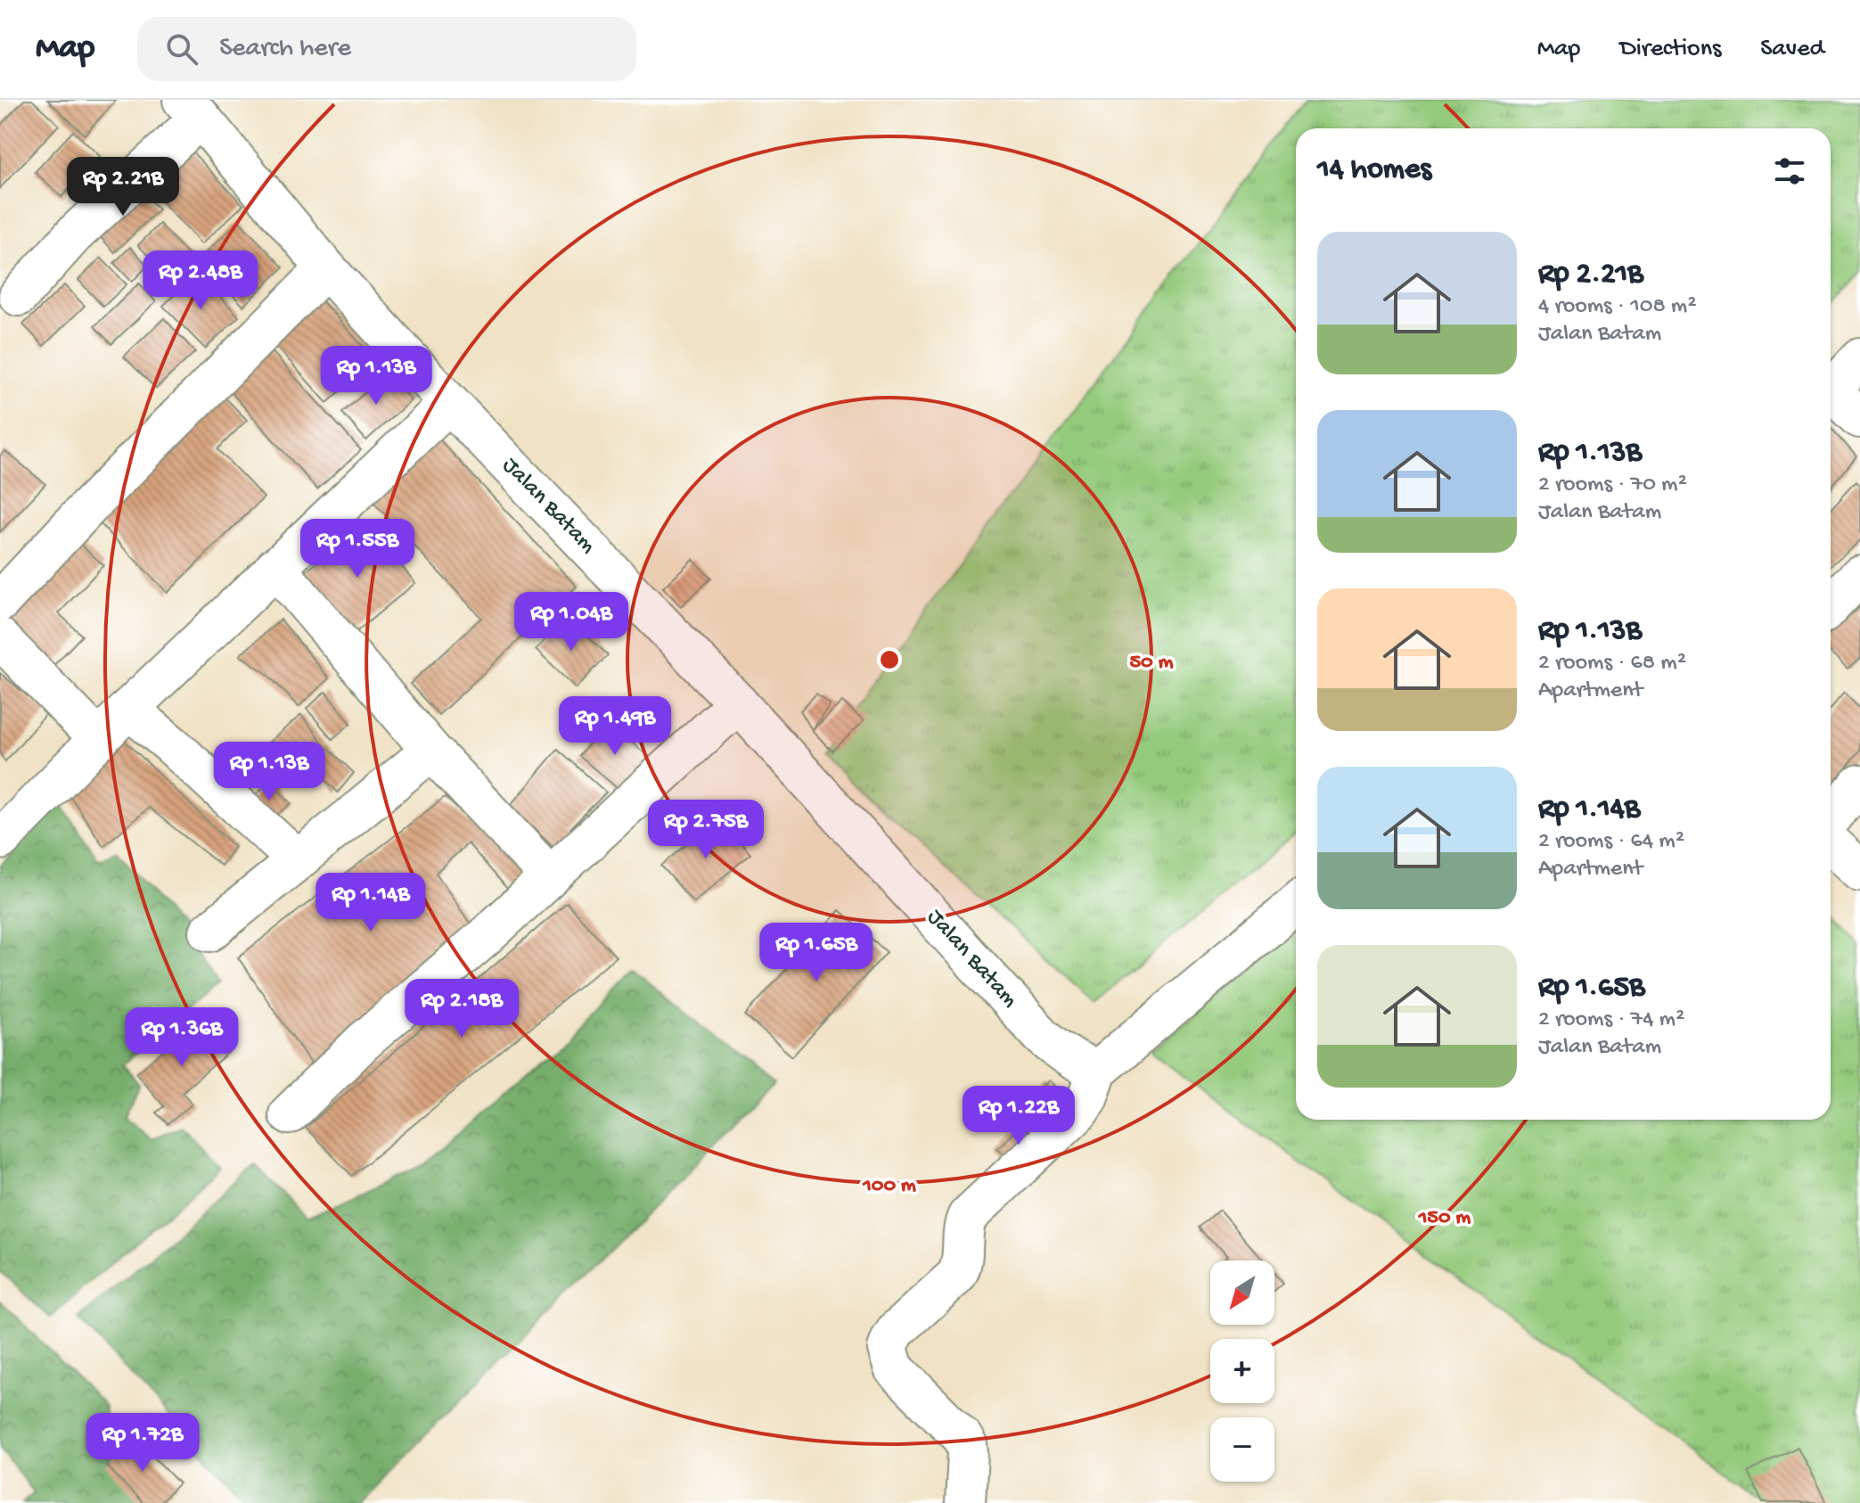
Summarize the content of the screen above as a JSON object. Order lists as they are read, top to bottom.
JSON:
{
  "streets": {
    "street": ["Jalan Batam"]
  },
  "north": "bottom left",
  "page": {
    "header": "Map",
    "search": "Search here",
    "nav": ["Map", "Directions", "Saved"],
    "heading": "14 homes",
    "price": [
      "Rp 2.21B",
      "Rp 2.48B",
      "Rp 1.13B",
      "Rp 1.55B",
      "Rp 1.04B",
      "Rp 1.49B",
      "Rp 1.13B",
      "Rp 2.75B",
      "Rp 1.14B",
      "Rp 1.65B",
      "Rp 2.18B",
      "Rp 1.36B",
      "Rp 1.22B",
      "Rp 1.72B"
    ],
    "list": [
      {
        "name": "Rp 2.21B",
        "note": "4 rooms · 108 m² · Jalan Batam"
      },
      {
        "name": "Rp 1.13B",
        "note": "2 rooms · 70 m² · Jalan Batam"
      },
      {
        "name": "Rp 1.13B",
        "note": "2 rooms · 68 m² · Apartment"
      },
      {
        "name": "Rp 1.14B",
        "note": "2 rooms · 64 m² · Apartment"
      },
      {
        "name": "Rp 1.65B",
        "note": "2 rooms · 74 m² · Jalan Batam"
      }
    ],
    "map_buttons": ["+", "−"]
  },
  "rings": ["50 m", "100 m", "150 m"]
}
